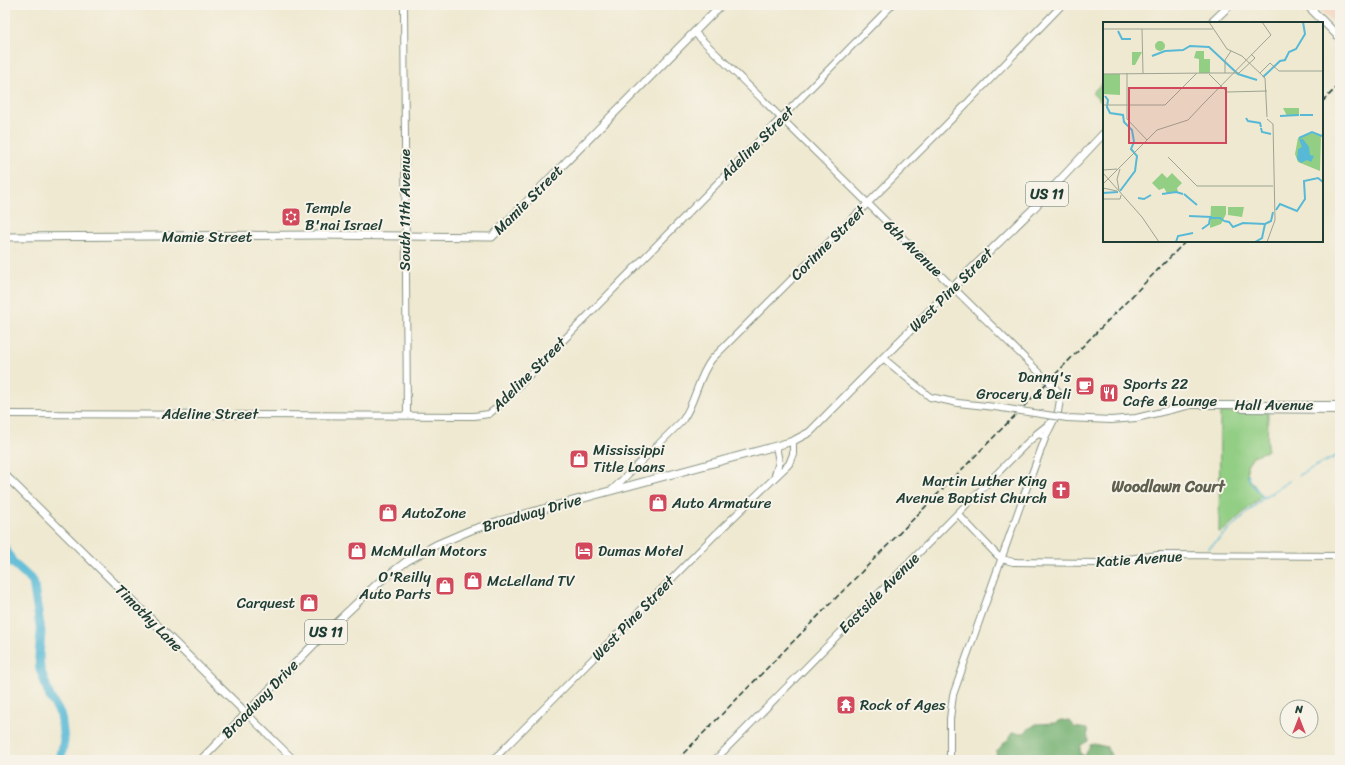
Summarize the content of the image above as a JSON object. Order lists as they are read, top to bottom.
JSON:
{
  "streets": {
    "main road": [
      "US 11",
      "Mamie Street",
      "West Pine Street",
      "Broadway Drive",
      "Timothy Lane"
    ],
    "street": [
      "Adeline Street",
      "South 11th Avenue",
      "Corinne Street",
      "6th Avenue",
      "Hall Avenue",
      "Katie Avenue",
      "Eastside Avenue"
    ]
  },
  "crossings": [
    ["Adeline Street", "South 11th Avenue"],
    ["Adeline Street", "6th Avenue"],
    ["Mamie Street", "South 11th Avenue"],
    ["Mamie Street", "6th Avenue"],
    ["Corinne Street", "6th Avenue"],
    ["Corinne Street", "Broadway Drive"],
    ["6th Avenue", "West Pine Street"],
    ["6th Avenue", "Eastside Avenue"],
    ["West Pine Street", "Hall Avenue"],
    ["West Pine Street", "Broadway Drive"],
    ["Broadway Drive", "Timothy Lane"]
  ],
  "districts": ["Woodlawn Court"],
  "places": {
    "synagogue": ["Temple B'nai Israel"],
    "cafe": ["Danny's Grocery & Deli"],
    "restaurant": ["Sports 22 Cafe & Lounge"],
    "shop": [
      "Mississippi Title Loans",
      "Auto Armature",
      "AutoZone",
      "McMullan Motors",
      "McLelland TV",
      "O'Reilly Auto Parts",
      "Carquest"
    ],
    "church": ["Martin Luther King Avenue Baptist Church"],
    "hotel": ["Dumas Motel"],
    "temple": ["Rock of Ages"]
  },
  "north": "top"
}
